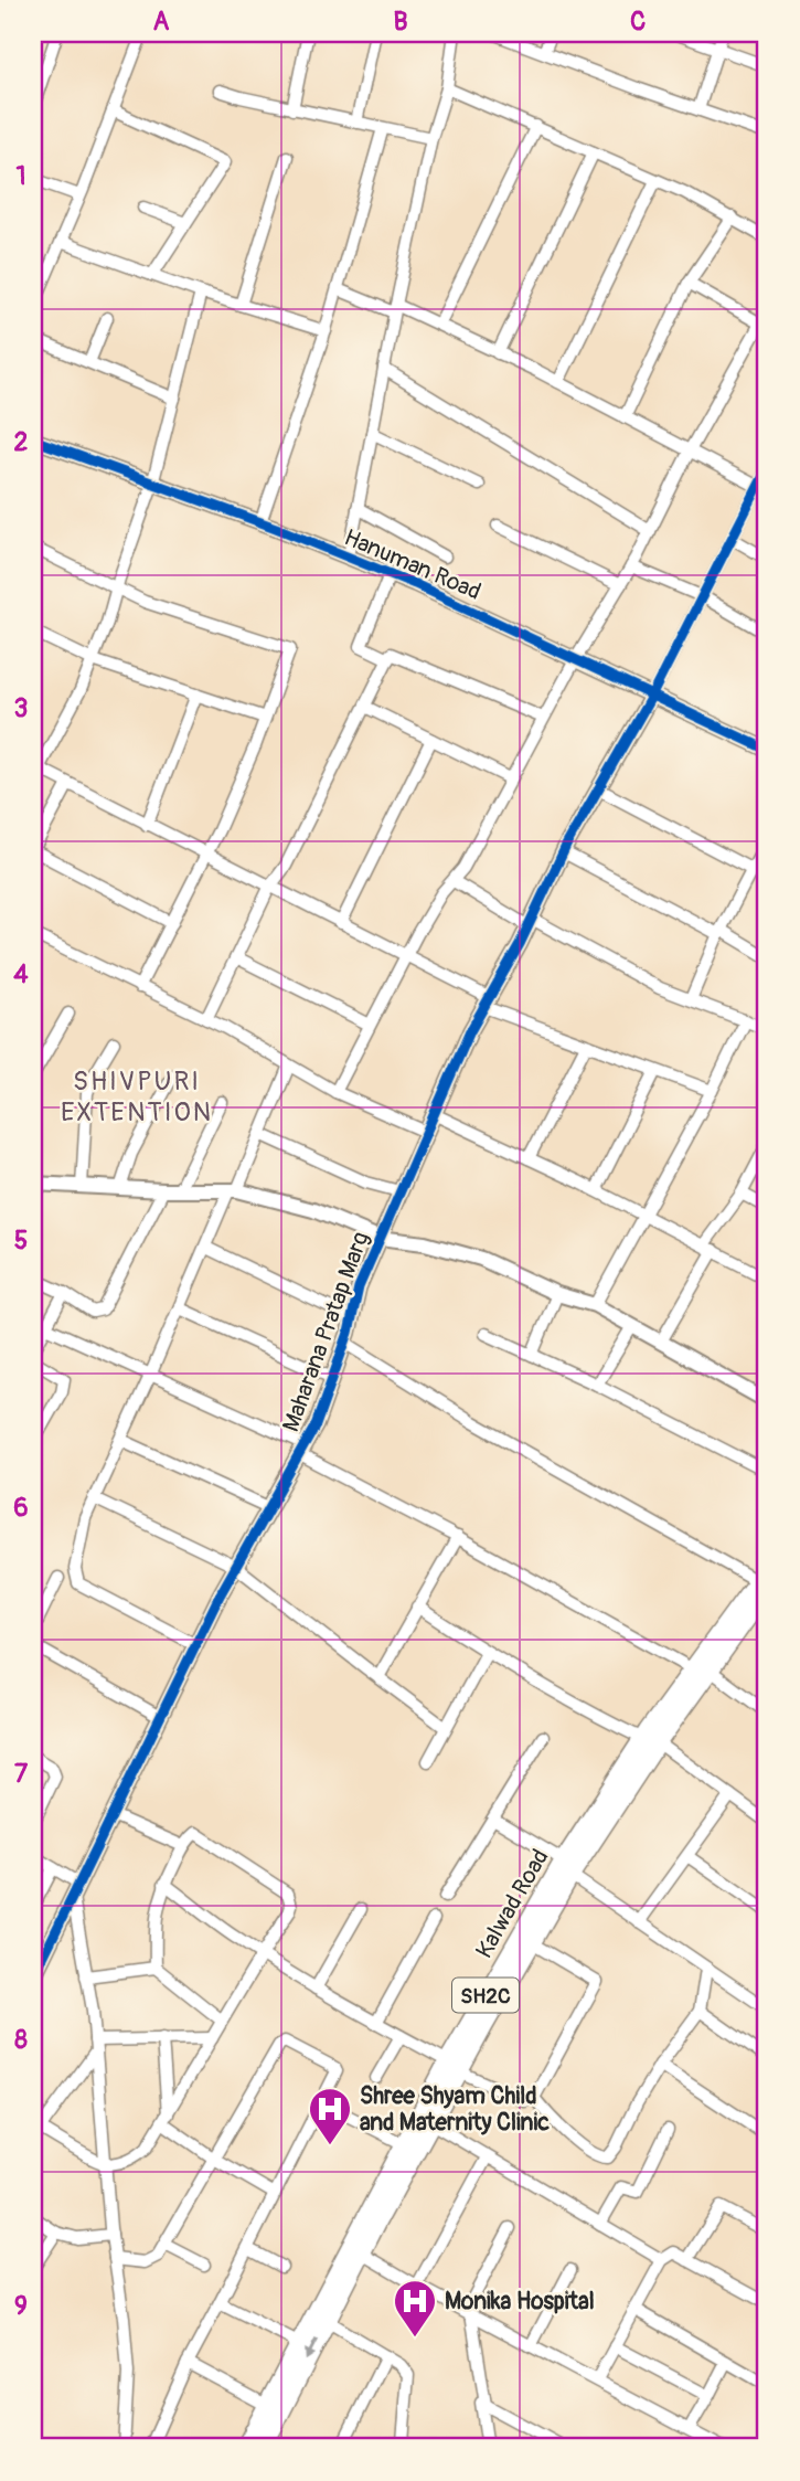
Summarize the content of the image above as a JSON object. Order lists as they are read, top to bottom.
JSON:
{
  "streets": {
    "main road": ["Kalwad Road", "SH2C"],
    "street": ["Hanuman Road", "Maharana Pratap Marg"]
  },
  "crossings": [
    ["Hanuman Road", "Maharana Pratap Marg"]
  ],
  "districts": ["SHIVPURI EXTENTION"],
  "places": {
    "hospital": ["Shree Shyam Child and Maternity Clinic", "Monika Hospital"]
  },
  "grid": {
    "columns": ["A", "B", "C"],
    "rows": [
      "1",
      "2",
      "3",
      "4",
      "5",
      "6",
      "7",
      "8",
      "9"
    ]
  }
}
